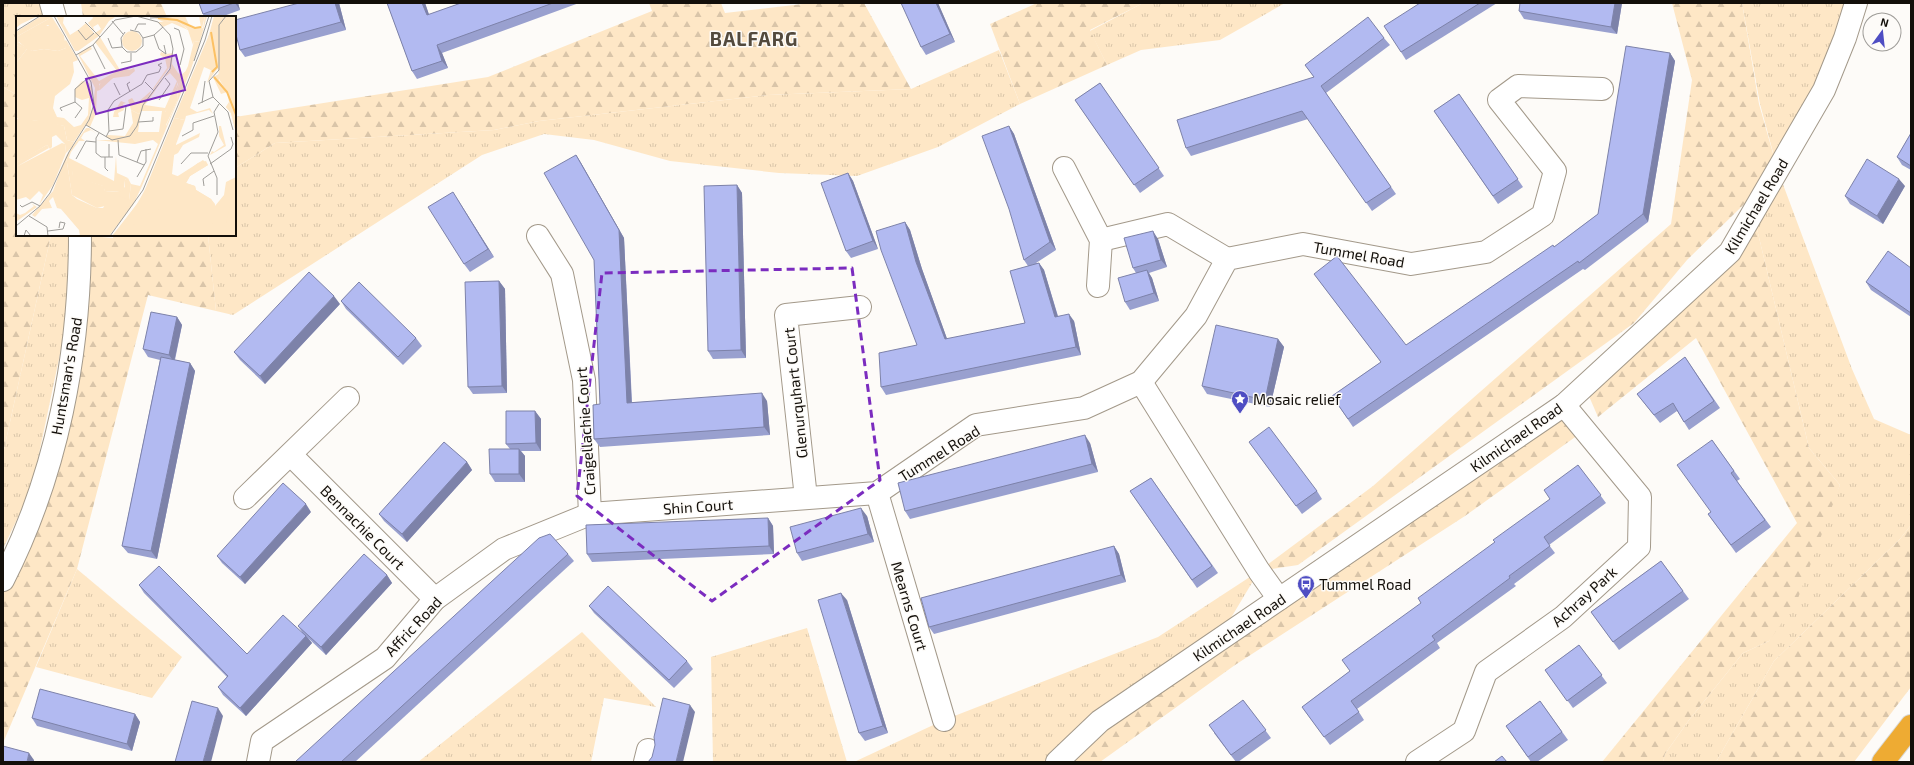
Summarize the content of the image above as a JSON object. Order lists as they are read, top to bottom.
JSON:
{
  "streets": {
    "street": [
      "Kilmichael Road",
      "Tummel Road",
      "Huntsman's Road",
      "Glenurquhart Court",
      "Craigellachie Court",
      "Shin Court",
      "Bennachie Court",
      "Achray Park",
      "Mearns Court",
      "Affric Road"
    ]
  },
  "crossings": [
    ["Kilmichael Road", "Achray Park"],
    ["Tummel Road", "Glenurquhart Court"],
    ["Tummel Road", "Shin Court"],
    ["Tummel Road", "Mearns Court"],
    ["Glenurquhart Court", "Shin Court"],
    ["Craigellachie Court", "Shin Court"],
    ["Craigellachie Court", "Affric Road"],
    ["Shin Court", "Affric Road"],
    ["Bennachie Court", "Affric Road"]
  ],
  "districts": ["BALFARG"],
  "places": {
    "place": ["Mosaic relief"],
    "bus stop": ["Tummel Road"]
  },
  "north": "top"
}
